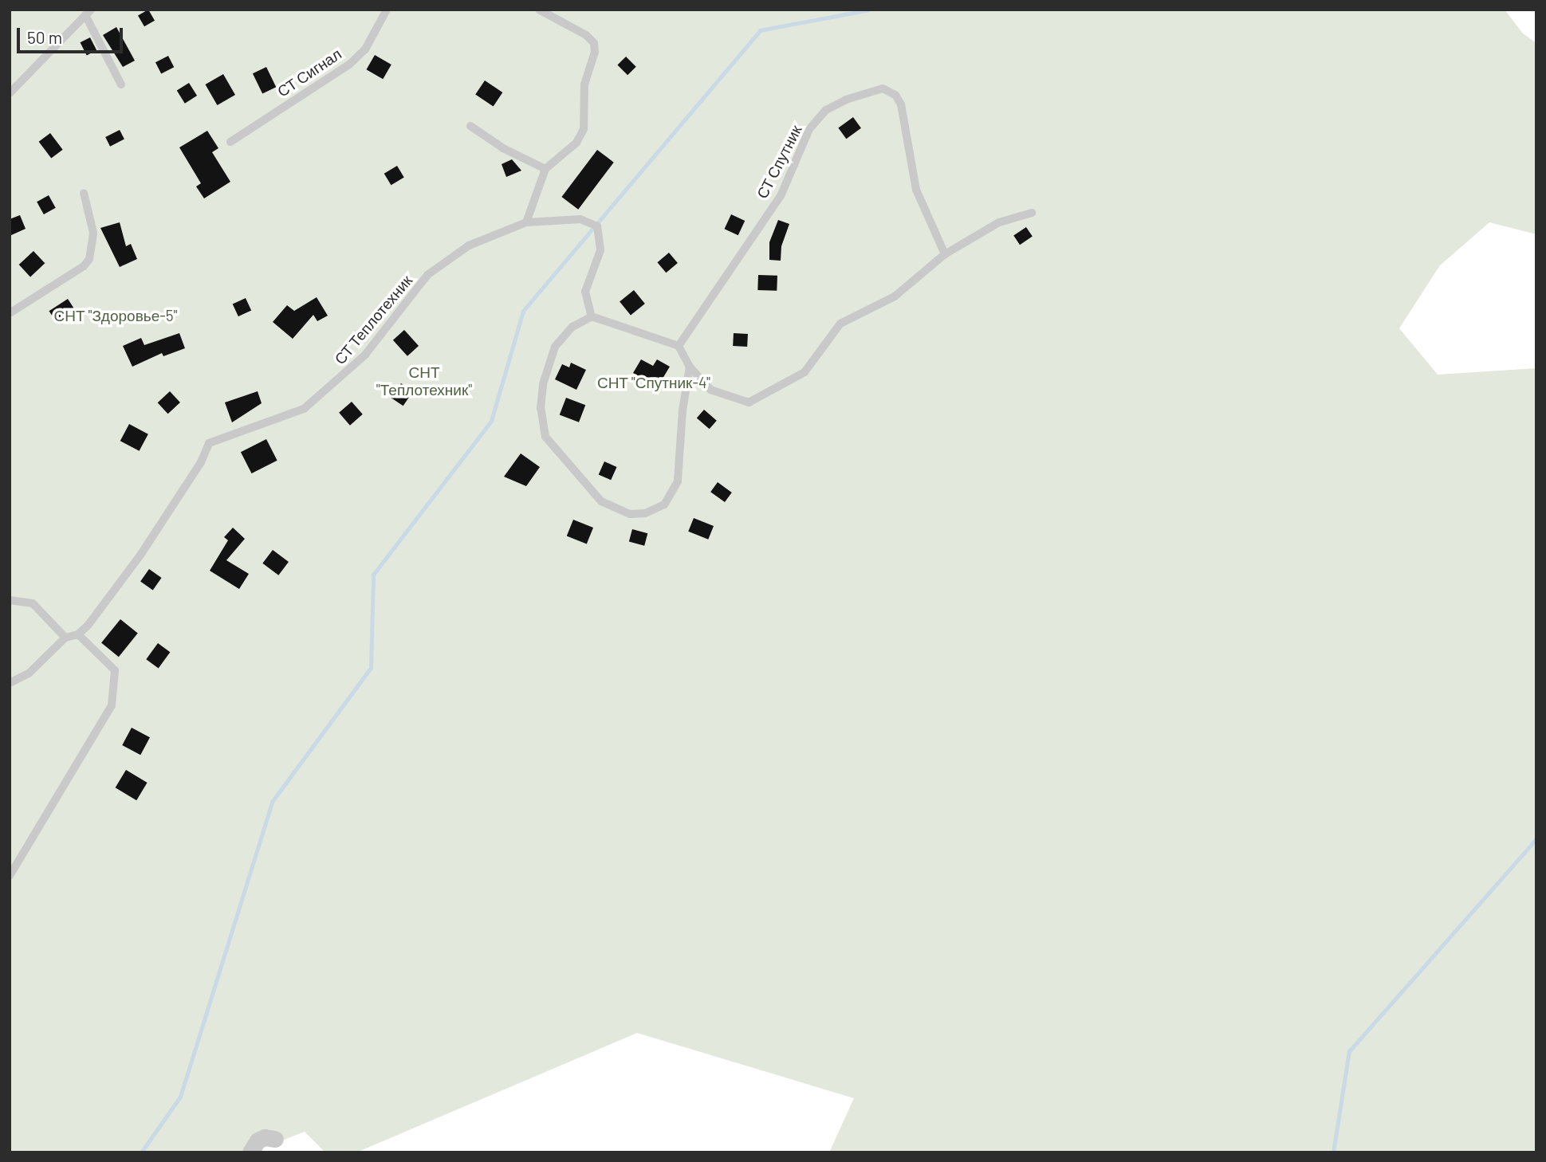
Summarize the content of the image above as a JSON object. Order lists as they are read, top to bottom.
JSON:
{
  "streets": {
    "lane": ["СТ Сигнал", "СТ Спутник", "СТ Теплотехник"]
  },
  "crossings": [
    ["СТ Спутник", "СТ Теплотехник"]
  ],
  "parks": ["СНТ \"Здоровье-5\"", "СНТ \"Теплотехник\"", "СНТ \"Спутник-4\""],
  "scale_bar": "50 m"
}
